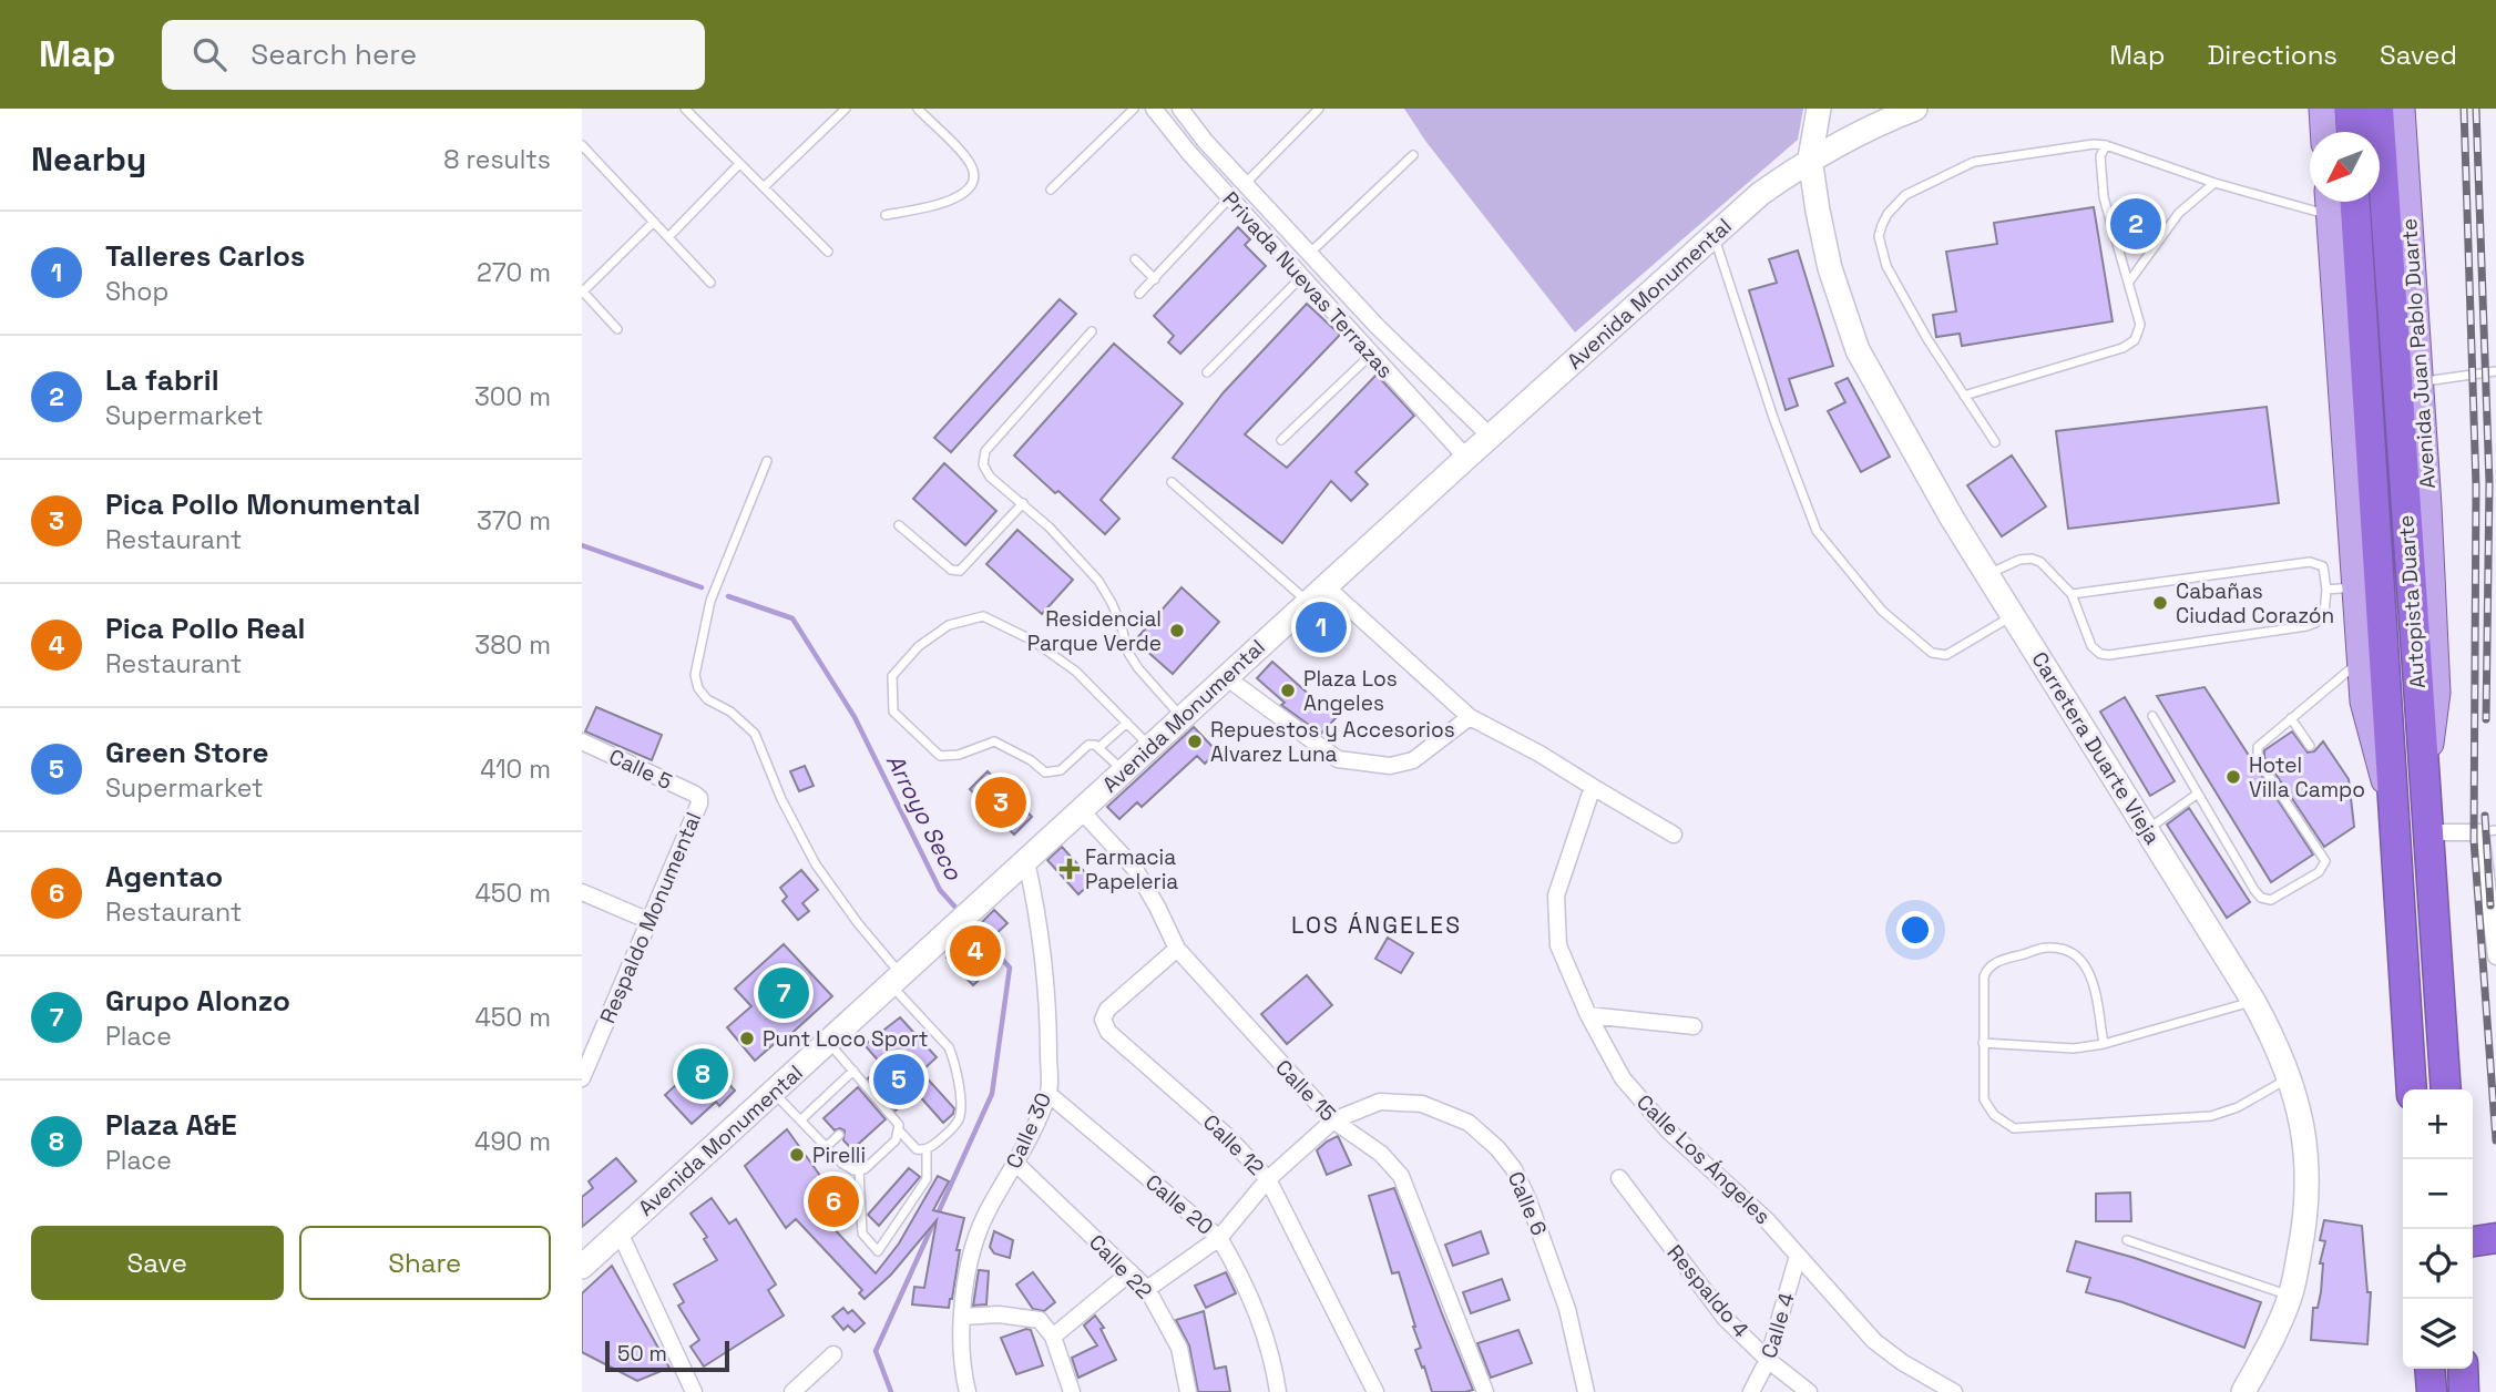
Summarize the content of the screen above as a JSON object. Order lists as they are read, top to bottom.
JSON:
{
  "streets": {
    "highway": ["Autopista Duarte"],
    "main road": ["Avenida Monumental", "Avenida Juan Pablo Duarte", "Carretera Duarte Vieja"],
    "street": [
      "Privada Nuevas Terrazas",
      "Calle 5",
      "Respaldo Monumental",
      "Calle 15",
      "Calle 30",
      "Calle 12",
      "Calle Los Ángeles",
      "Calle 6",
      "Calle 20",
      "Calle 22",
      "Respaldo 4",
      "Calle 4"
    ]
  },
  "crossings": [
    ["Privada Nuevas Terrazas", "Avenida Monumental"],
    ["Avenida Monumental", "Carretera Duarte Vieja"],
    ["Avenida Monumental", "Calle 15"],
    ["Avenida Monumental", "Calle 30"],
    ["Avenida Juan Pablo Duarte", "Autopista Duarte"],
    ["Calle 5", "Respaldo Monumental"],
    ["Calle 15", "Calle 12"],
    ["Calle 15", "Calle 6"],
    ["Calle 30", "Calle 20"],
    ["Calle 30", "Calle 22"],
    ["Calle Los Ángeles", "Calle 4"],
    ["Respaldo 4", "Calle 4"]
  ],
  "districts": ["LOS ÁNGELES"],
  "water": ["Arroyo Seco"],
  "places": {
    "other": [
      "Cabañas Ciudad Corazón",
      "Residencial Parque Verde",
      "Plaza Los Angeles",
      "Repuestos y Accesorios Alvarez Luna",
      "Hotel Villa Campo",
      "Punt Loco Sport",
      "Pirelli"
    ],
    "health": ["Farmacia Papeleria"]
  },
  "scale_bar": "50 m",
  "north": "bottom left",
  "page": {
    "header": "Map",
    "search": "Search here",
    "nav": ["Map", "Directions", "Saved"],
    "heading": ["Nearby", "8 results"],
    "pins": [
      "2",
      "1",
      "3",
      "4",
      "7",
      "8",
      "5",
      "6"
    ],
    "list": [
      {
        "mark": "1",
        "name": "Talleres Carlos",
        "note": "Shop",
        "value": "270 m"
      },
      {
        "mark": "2",
        "name": "La fabril",
        "note": "Supermarket",
        "value": "300 m"
      },
      {
        "mark": "3",
        "name": "Pica Pollo Monumental",
        "note": "Restaurant",
        "value": "370 m"
      },
      {
        "mark": "4",
        "name": "Pica Pollo Real",
        "note": "Restaurant",
        "value": "380 m"
      },
      {
        "mark": "5",
        "name": "Green Store",
        "note": "Supermarket",
        "value": "410 m"
      },
      {
        "mark": "6",
        "name": "Agentao",
        "note": "Restaurant",
        "value": "450 m"
      },
      {
        "mark": "7",
        "name": "Grupo Alonzo",
        "note": "Place",
        "value": "450 m"
      },
      {
        "mark": "8",
        "name": "Plaza A&E",
        "note": "Place",
        "value": "490 m"
      }
    ],
    "map_buttons": ["+", "−"],
    "buttons": ["Save", "Share"],
    "scale": "50 m"
  }
}
